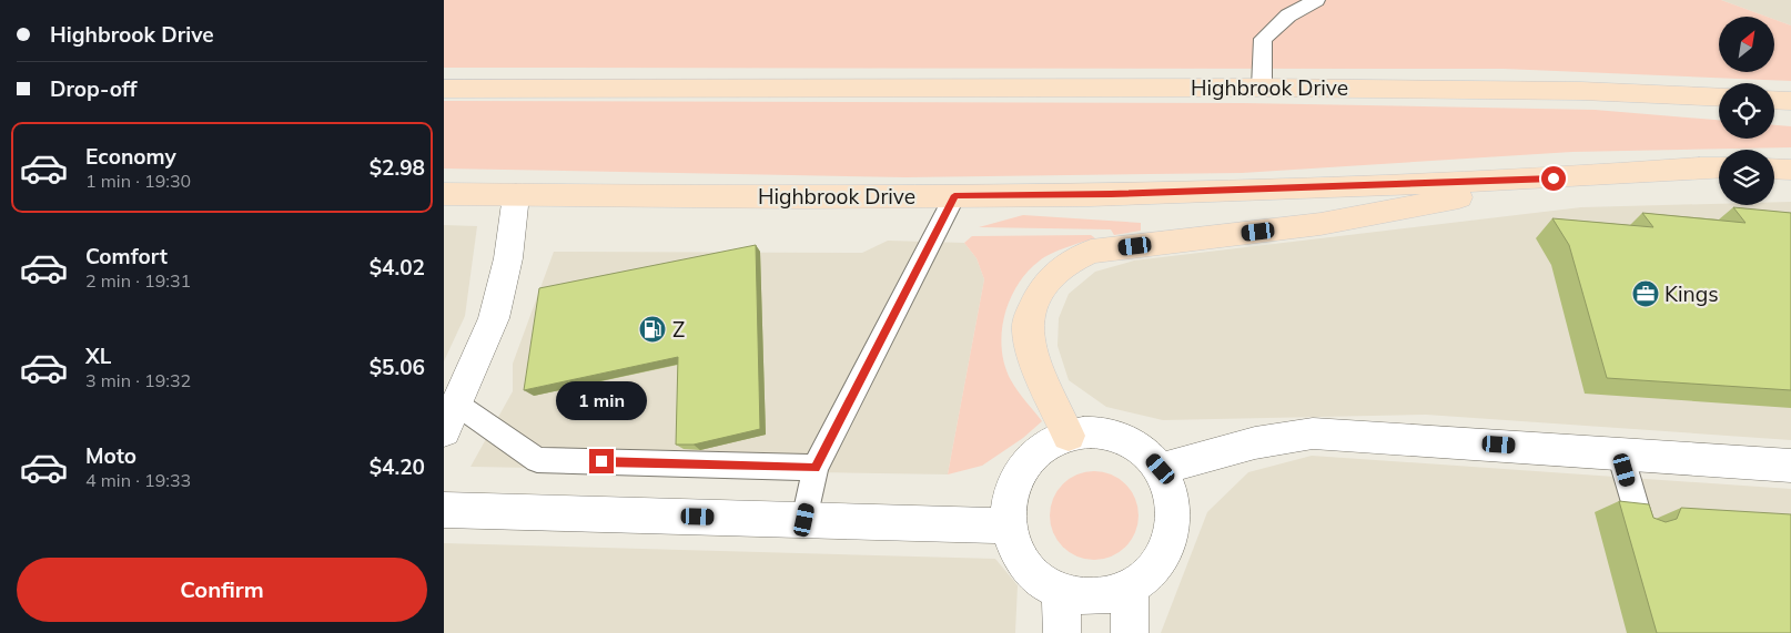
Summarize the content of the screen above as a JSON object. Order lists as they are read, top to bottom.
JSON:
{
  "streets": {
    "main road": ["Highbrook Drive"]
  },
  "places": {
    "office": ["Kings"],
    "fuel station": ["Z"]
  },
  "north": "top right",
  "page": {
    "banner": ["Highbrook Drive", "Drop-off"],
    "list": [
      {
        "name": "Economy",
        "note": "1 min · 19:30",
        "value": "$2.98"
      },
      {
        "name": "Comfort",
        "note": "2 min · 19:31",
        "value": "$4.02"
      },
      {
        "name": "XL",
        "note": "3 min · 19:32",
        "value": "$5.06"
      },
      {
        "name": "Moto",
        "note": "4 min · 19:33",
        "value": "$4.20"
      }
    ],
    "bubble": "1 min",
    "buttons": "Confirm"
  }
}
